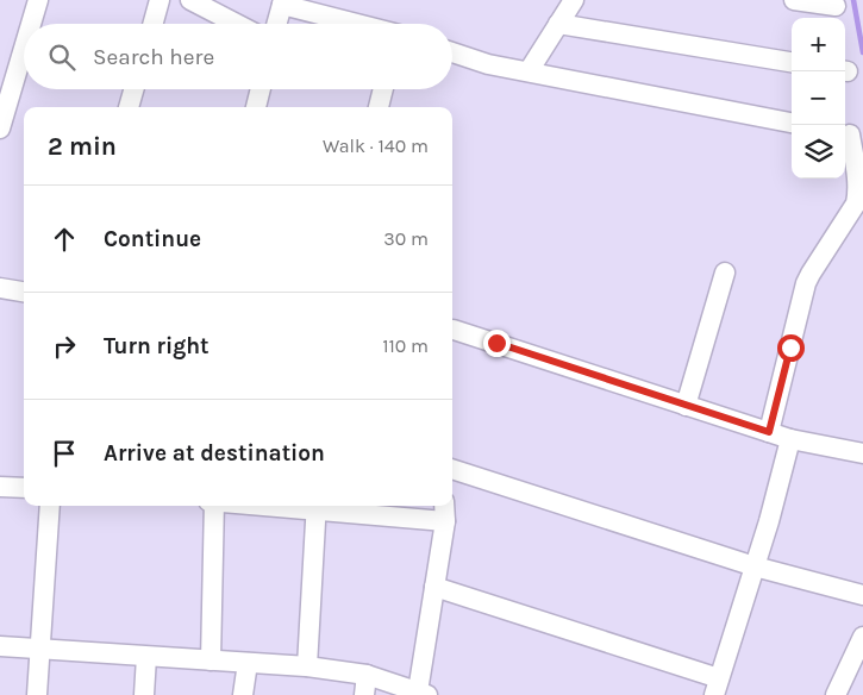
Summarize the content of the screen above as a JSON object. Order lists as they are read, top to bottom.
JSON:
{
  "page": {
    "map_buttons": ["+", "−"],
    "search": "Search here",
    "heading": ["2 min", "Walk · 140 m"],
    "list": [
      ["Continue", "30 m"],
      ["Turn right", "110 m"],
      "Arrive at destination"
    ]
  }
}
